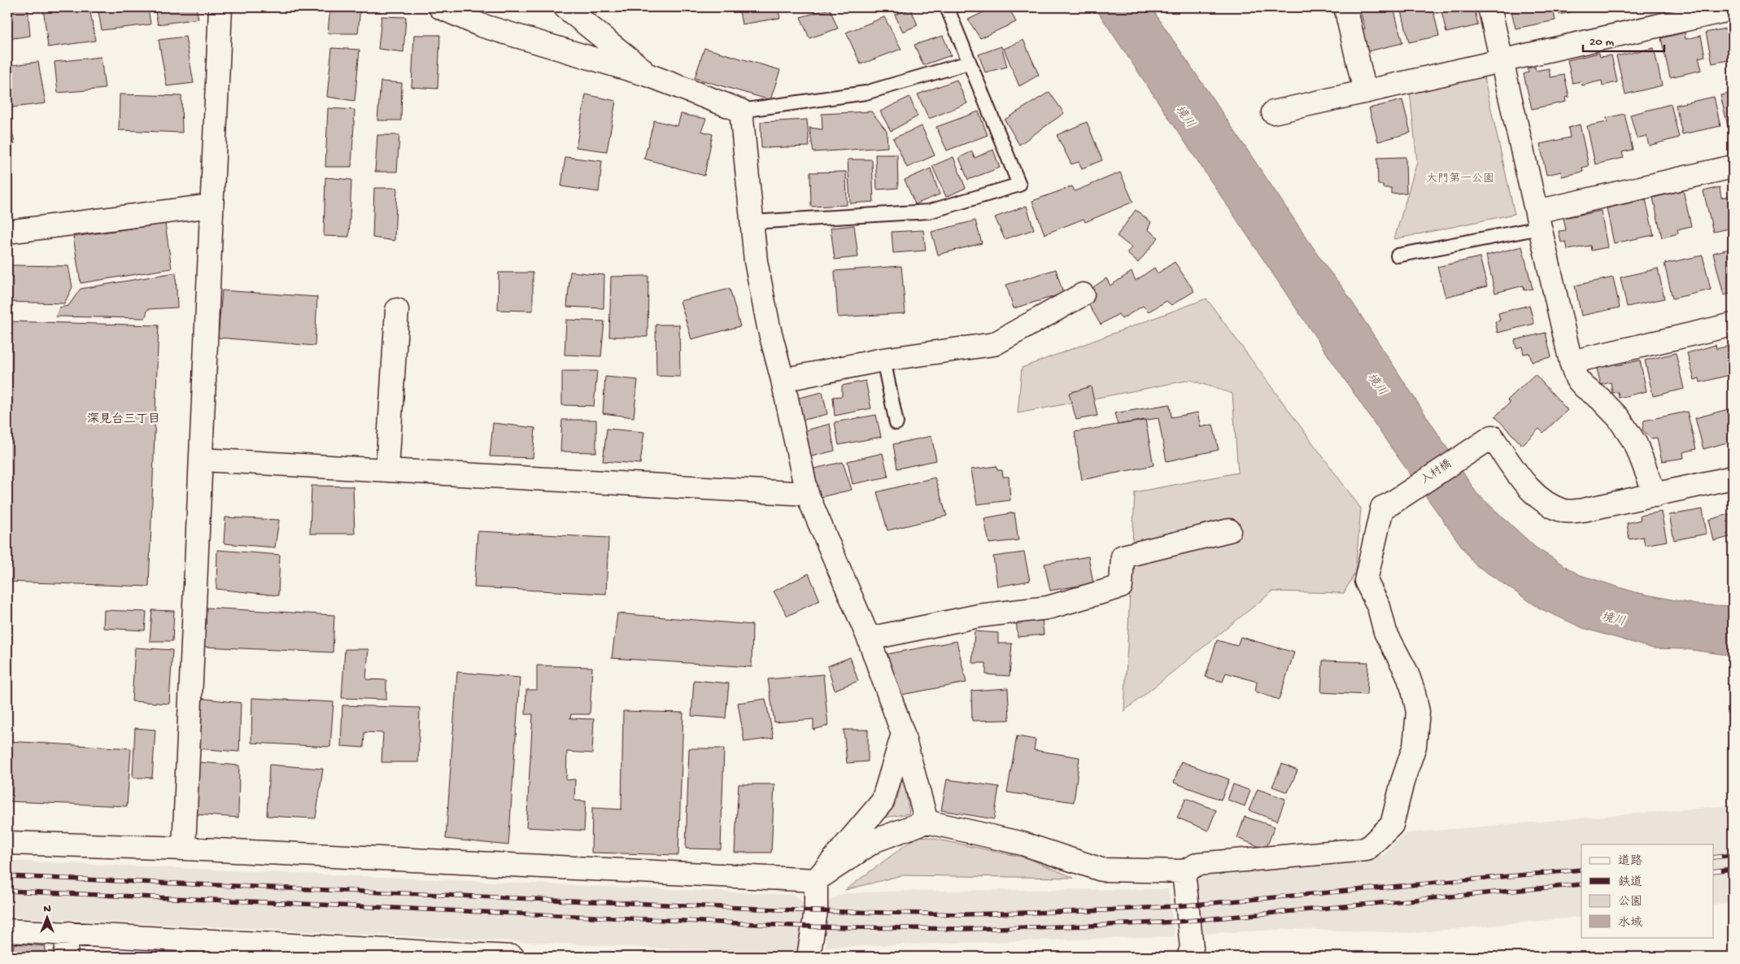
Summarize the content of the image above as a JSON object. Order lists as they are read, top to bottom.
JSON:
{
  "streets": {
    "street": ["入村橋"]
  },
  "districts": ["深見台三丁目"],
  "water": ["境川"],
  "parks": ["大門第一公園"],
  "legend": [
    "道路",
    "鉄道",
    "公園",
    "水域"
  ],
  "scale_bar": "20 m",
  "north": "top"
}
